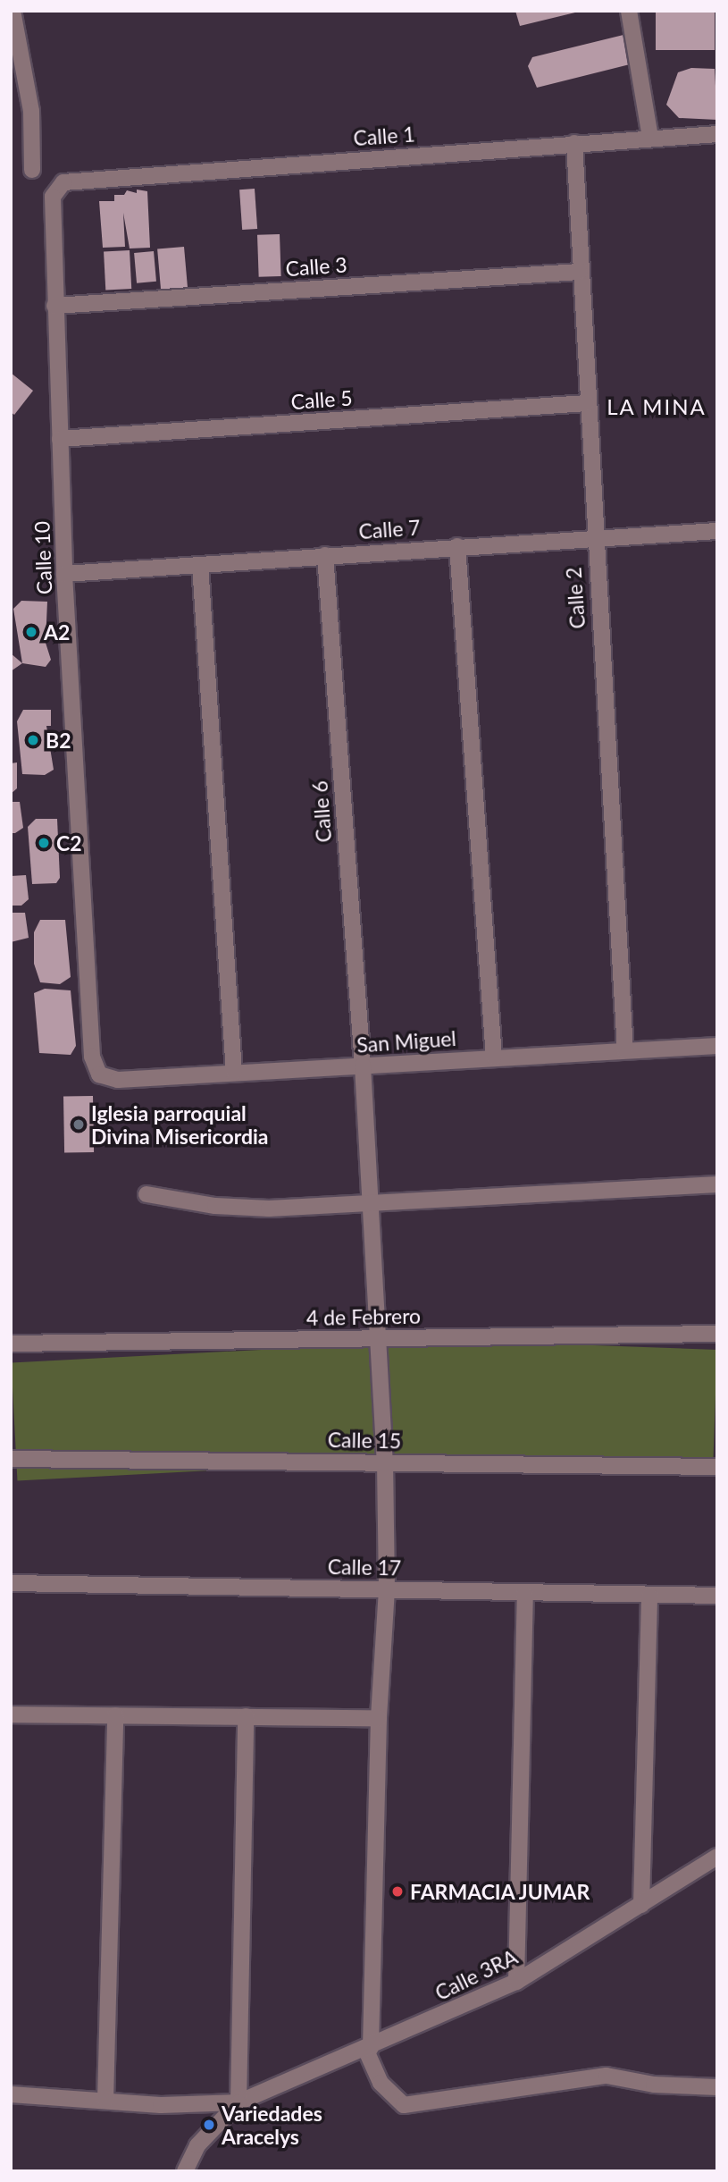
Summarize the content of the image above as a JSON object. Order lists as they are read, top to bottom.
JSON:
{
  "streets": {
    "street": [
      "Calle 1",
      "Calle 3",
      "Calle 5",
      "Calle 7",
      "Calle 10",
      "Calle 2",
      "Calle 6",
      "San Miguel",
      "4 de Febrero",
      "Calle 15",
      "Calle 17",
      "Calle 3RA"
    ]
  },
  "crossings": [
    ["Calle 1", "Calle 10"],
    ["Calle 1", "Calle 2"],
    ["Calle 3", "Calle 10"],
    ["Calle 3", "Calle 2"],
    ["Calle 5", "Calle 10"],
    ["Calle 5", "Calle 2"],
    ["Calle 7", "Calle 10"],
    ["Calle 7", "Calle 2"],
    ["Calle 7", "Calle 6"],
    ["Calle 10", "San Miguel"],
    ["Calle 2", "San Miguel"],
    ["Calle 6", "San Miguel"],
    ["Calle 6", "4 de Febrero"],
    ["Calle 6", "Calle 15"],
    ["Calle 6", "Calle 17"],
    ["Calle 6", "Calle 3RA"]
  ],
  "districts": ["LA MINA"],
  "places": [
    "A2",
    "B2",
    "C2",
    "Iglesia parroquial Divina Misericordia",
    "FARMACIA JUMAR",
    "Variedades Aracelys"
  ]
}
